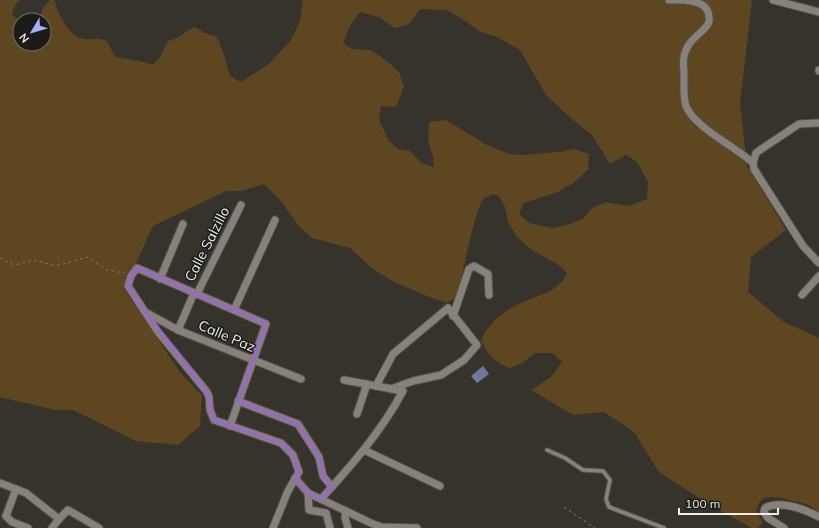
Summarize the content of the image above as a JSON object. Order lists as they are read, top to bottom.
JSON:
{
  "streets": {
    "street": ["Calle Salzillo", "Calle Paz"]
  },
  "crossings": [
    ["Calle Salzillo", "Calle Paz"]
  ],
  "scale_bar": "100 m",
  "north": "bottom left"
}
